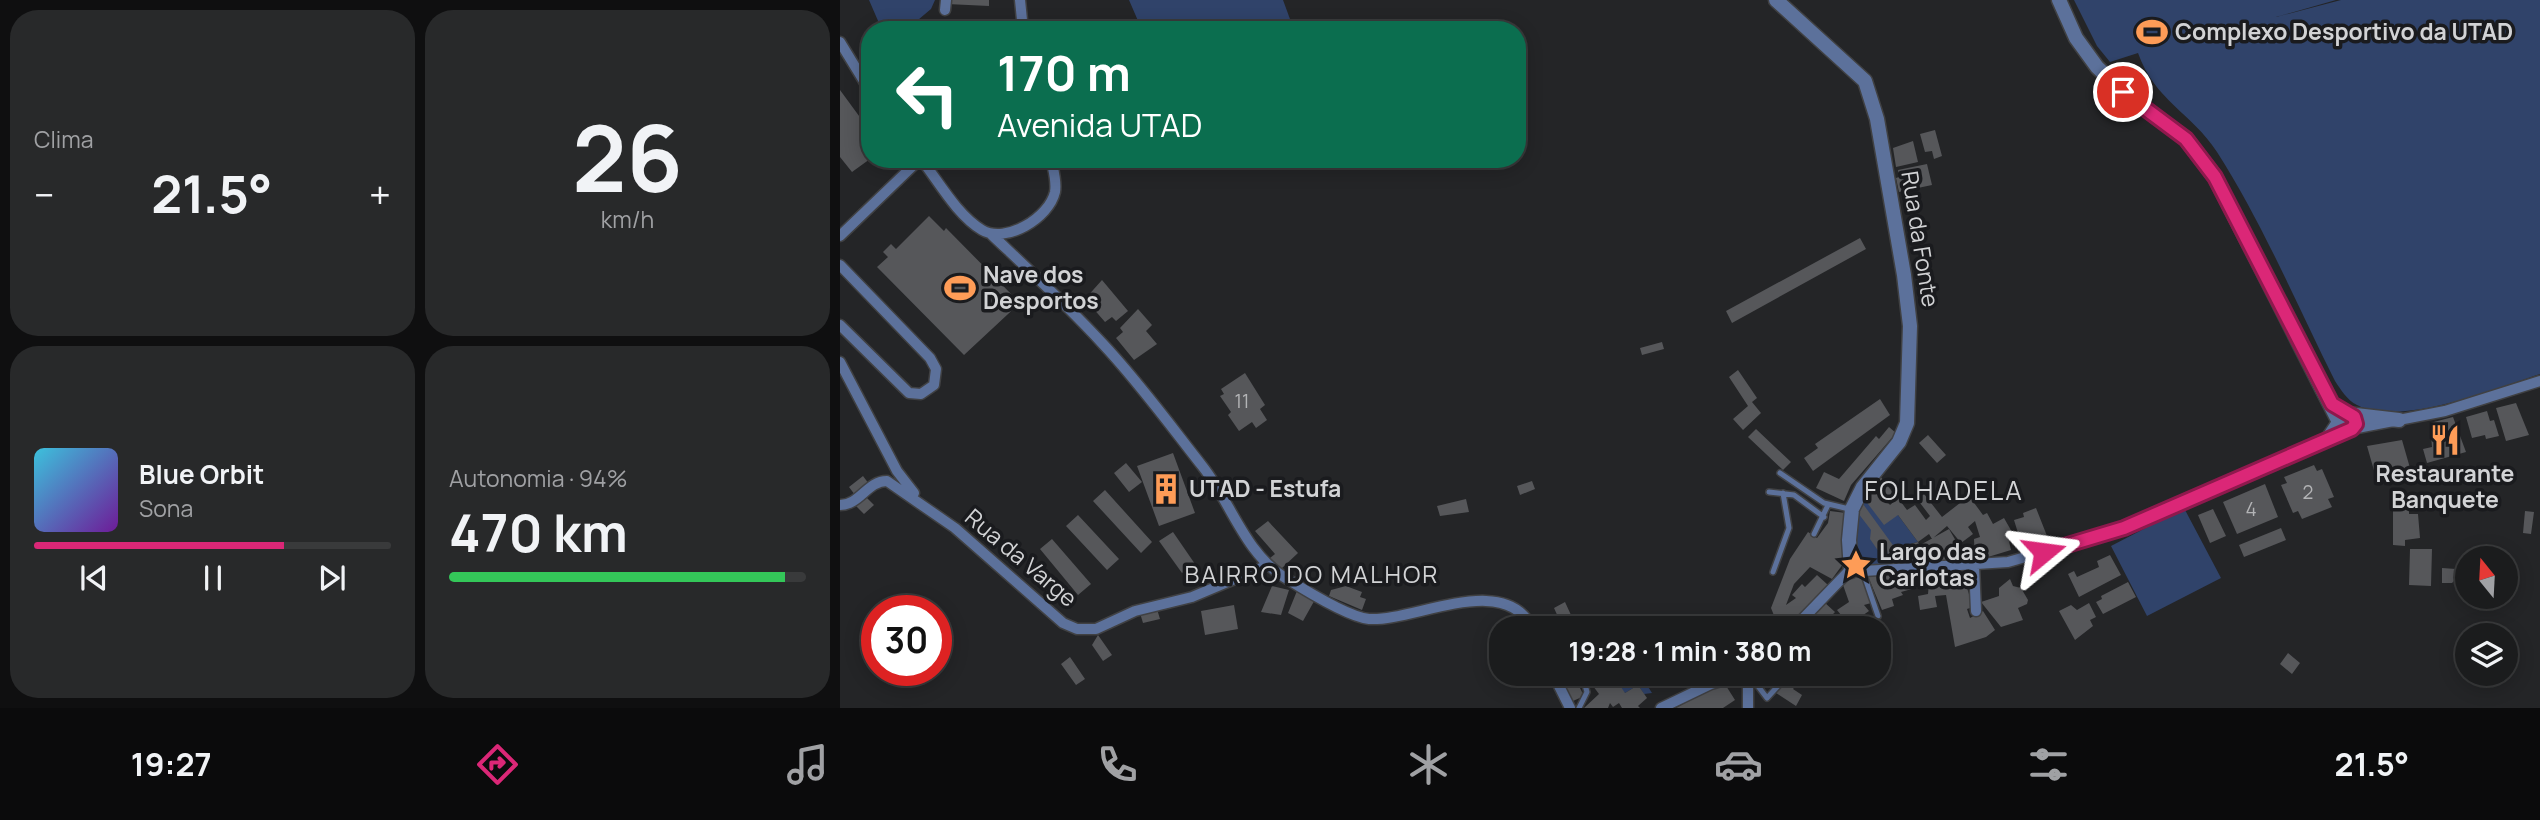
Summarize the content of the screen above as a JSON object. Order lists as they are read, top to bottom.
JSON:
{
  "streets": {
    "street": ["Rua da Fonte", "Rua da Varge"]
  },
  "districts": ["FOLHADELA", "BAIRRO DO MALHOR"],
  "places": {
    "sports": ["Complexo Desportivo da UTAD", "Nave dos Desportos"],
    "restaurant": ["Restaurante Banquete"],
    "building": ["UTAD - Estufa"],
    "place": ["Largo das Carlotas"]
  },
  "house_numbers": ["11", "2", "4"],
  "north": "top",
  "page": {
    "tile": [
      "Clima",
      ["26", "km/h"],
      ["Autonomia · 94%", "470 km"]
    ],
    "turn": ["170 m", "Avenida UTAD"],
    "heat": ["−", "21.5°", "+"],
    "song": ["Blue Orbit", "Sona"],
    "limit": "30",
    "trip": "19:28 · 1 min · 380 m",
    "tabs": ["19:27", "21.5°"]
  }
}
